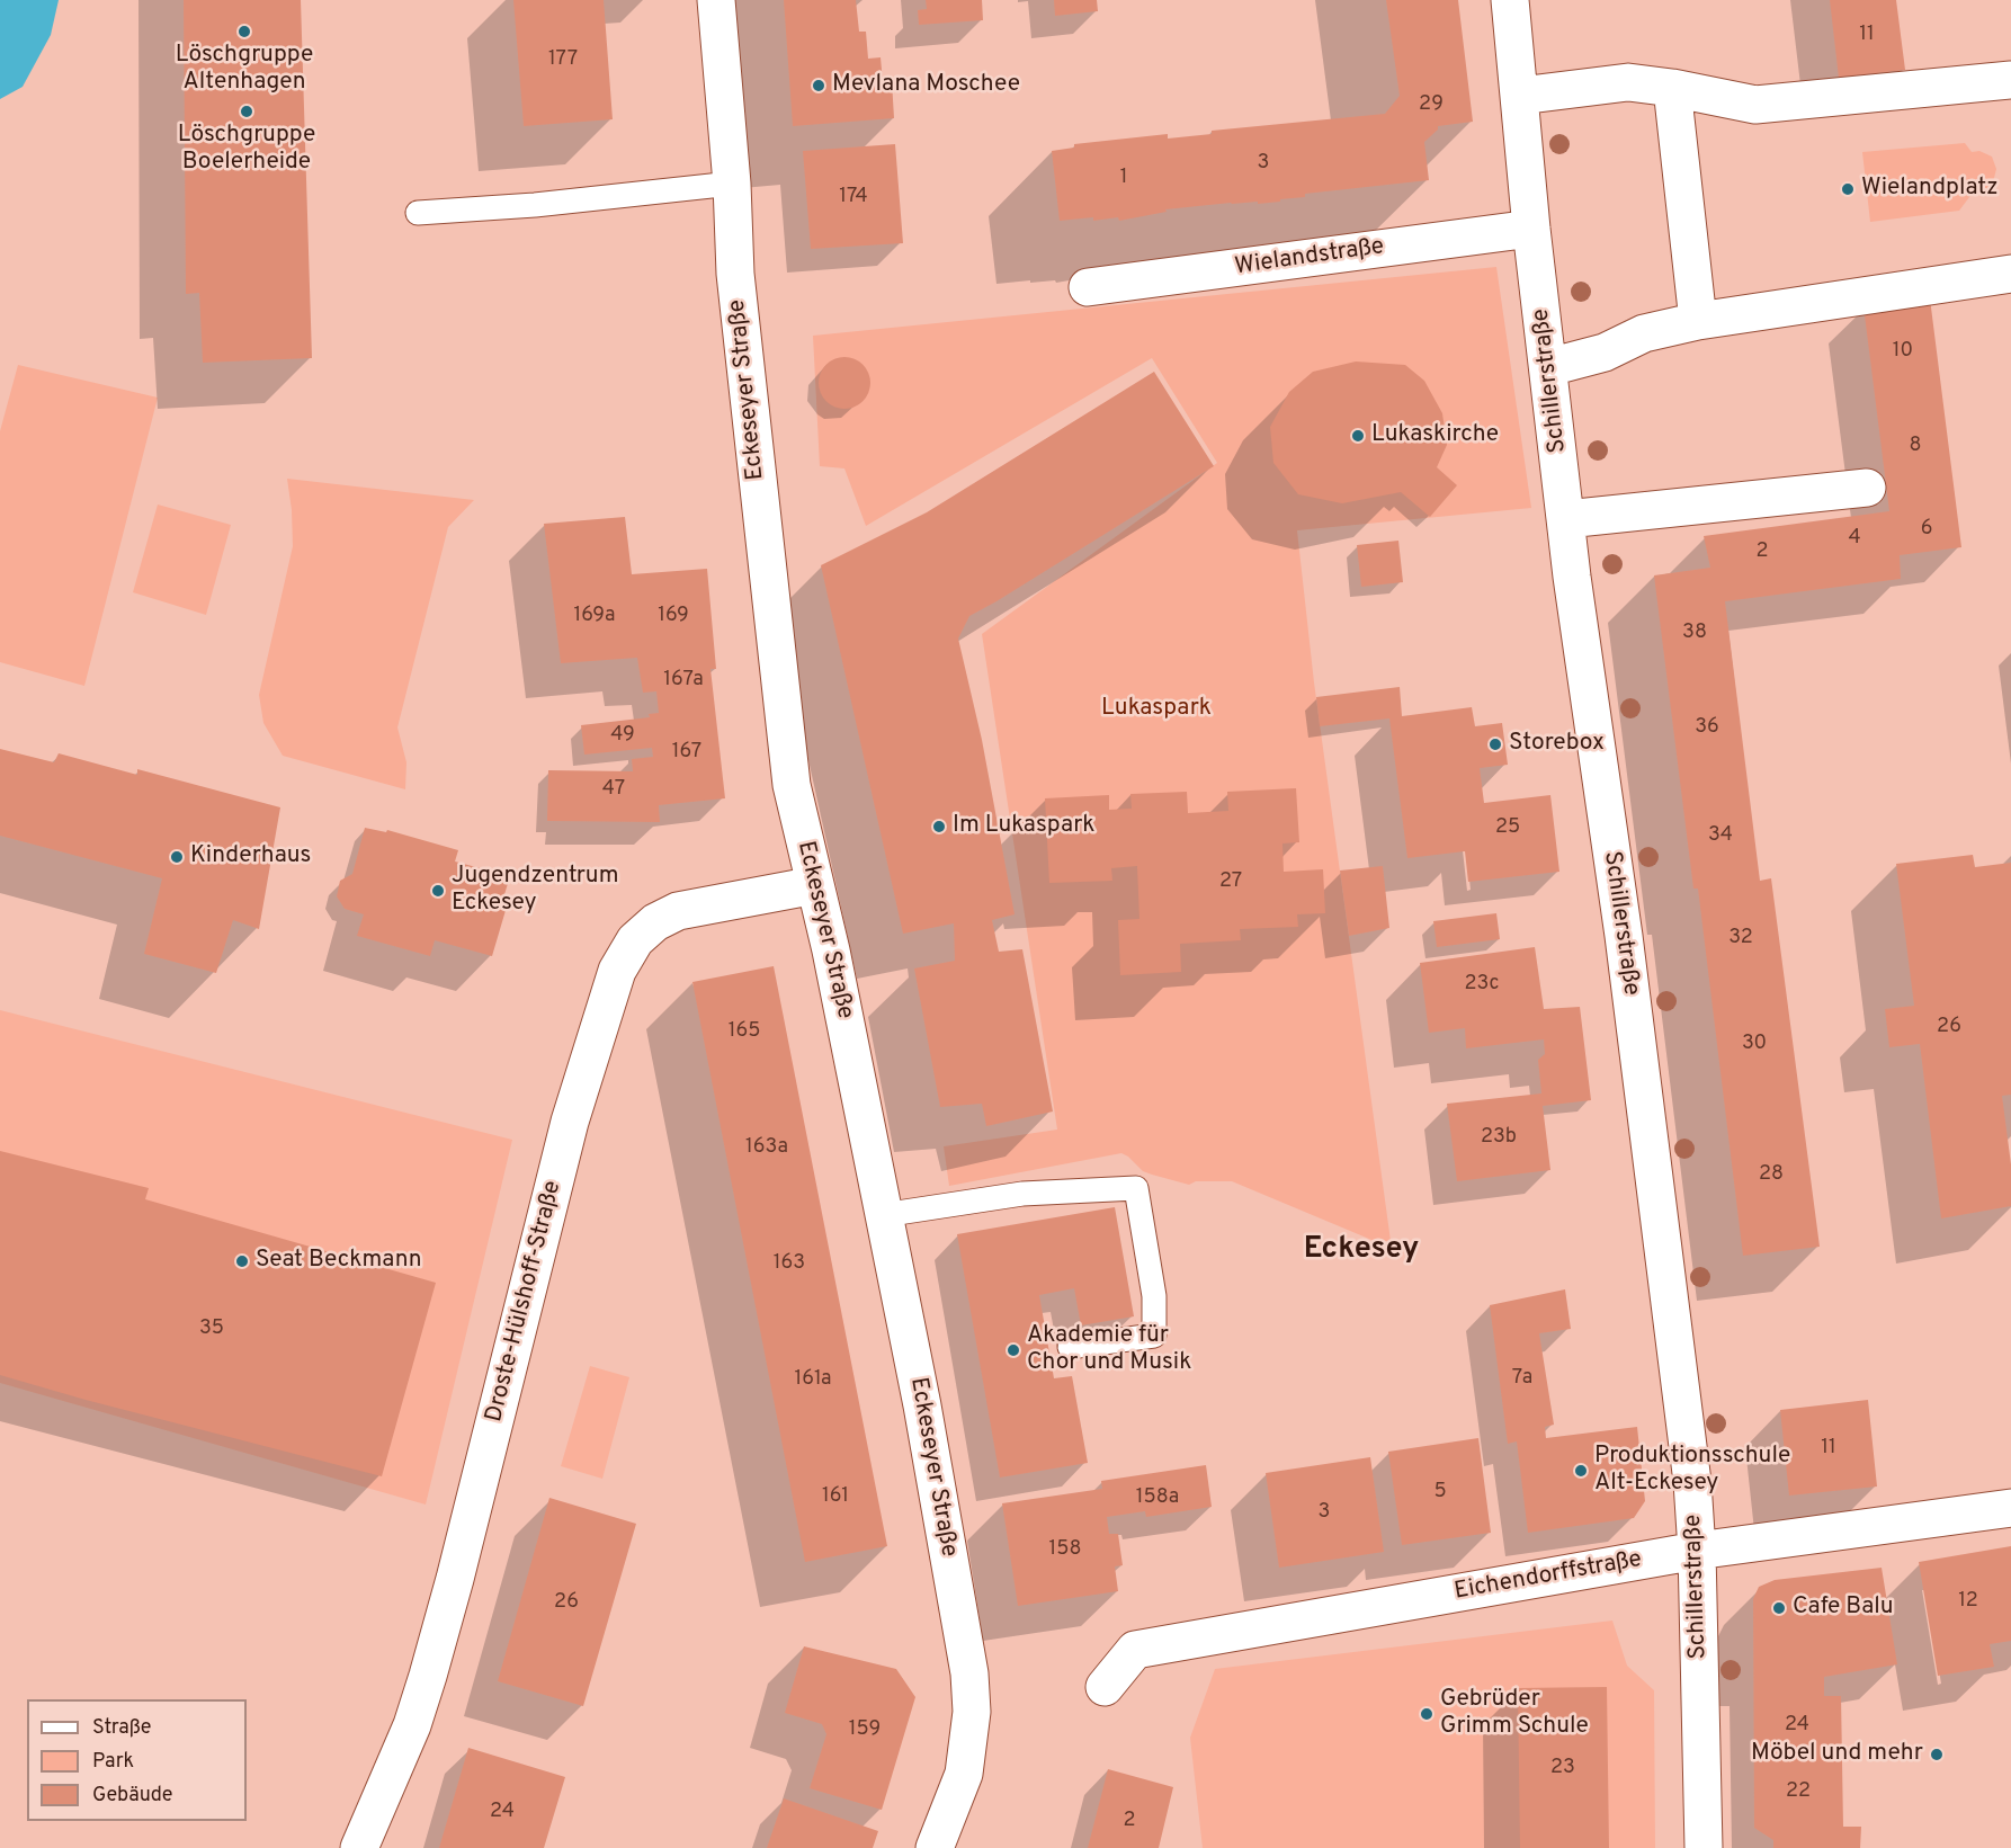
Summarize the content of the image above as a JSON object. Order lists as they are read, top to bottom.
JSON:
{
  "streets": {
    "street": [
      "Wielandstraße",
      "Schillerstraße",
      "Eckeseyer Straße",
      "Droste-Hülshoff-Straße",
      "Eichendorffstraße"
    ]
  },
  "crossings": [
    ["Wielandstraße", "Schillerstraße"],
    ["Schillerstraße", "Eichendorffstraße"],
    ["Eckeseyer Straße", "Droste-Hülshoff-Straße"]
  ],
  "districts": ["Eckesey"],
  "parks": ["Lukaspark"],
  "places": [
    "Löschgruppe Altenhagen",
    "Mevlana Moschee",
    "Löschgruppe Boelerheide",
    "Wielandplatz",
    "Lukaskirche",
    "Storebox",
    "Im Lukaspark",
    "Kinderhaus",
    "Jugendzentrum Eckesey",
    "Seat Beckmann",
    "Akademie für Chor und Musik",
    "Produktionsschule Alt-Eckesey",
    "Cafe Balu",
    "Gebrüder Grimm Schule",
    "Möbel und mehr"
  ],
  "house_numbers": [
    "11",
    "177",
    "29",
    "3",
    "1",
    "174",
    "10",
    "8",
    "6",
    "4",
    "2",
    "169a",
    "169",
    "38",
    "167a",
    "36",
    "49",
    "167",
    "47",
    "25",
    "34",
    "27",
    "32",
    "23c",
    "26",
    "165",
    "30",
    "23b",
    "163a",
    "28",
    "163",
    "35",
    "7a",
    "161a",
    "11",
    "5",
    "161",
    "158a",
    "3",
    "158",
    "12",
    "26",
    "24",
    "159",
    "23",
    "22",
    "24",
    "2"
  ],
  "legend": ["Straße", "Park", "Gebäude"]
}
